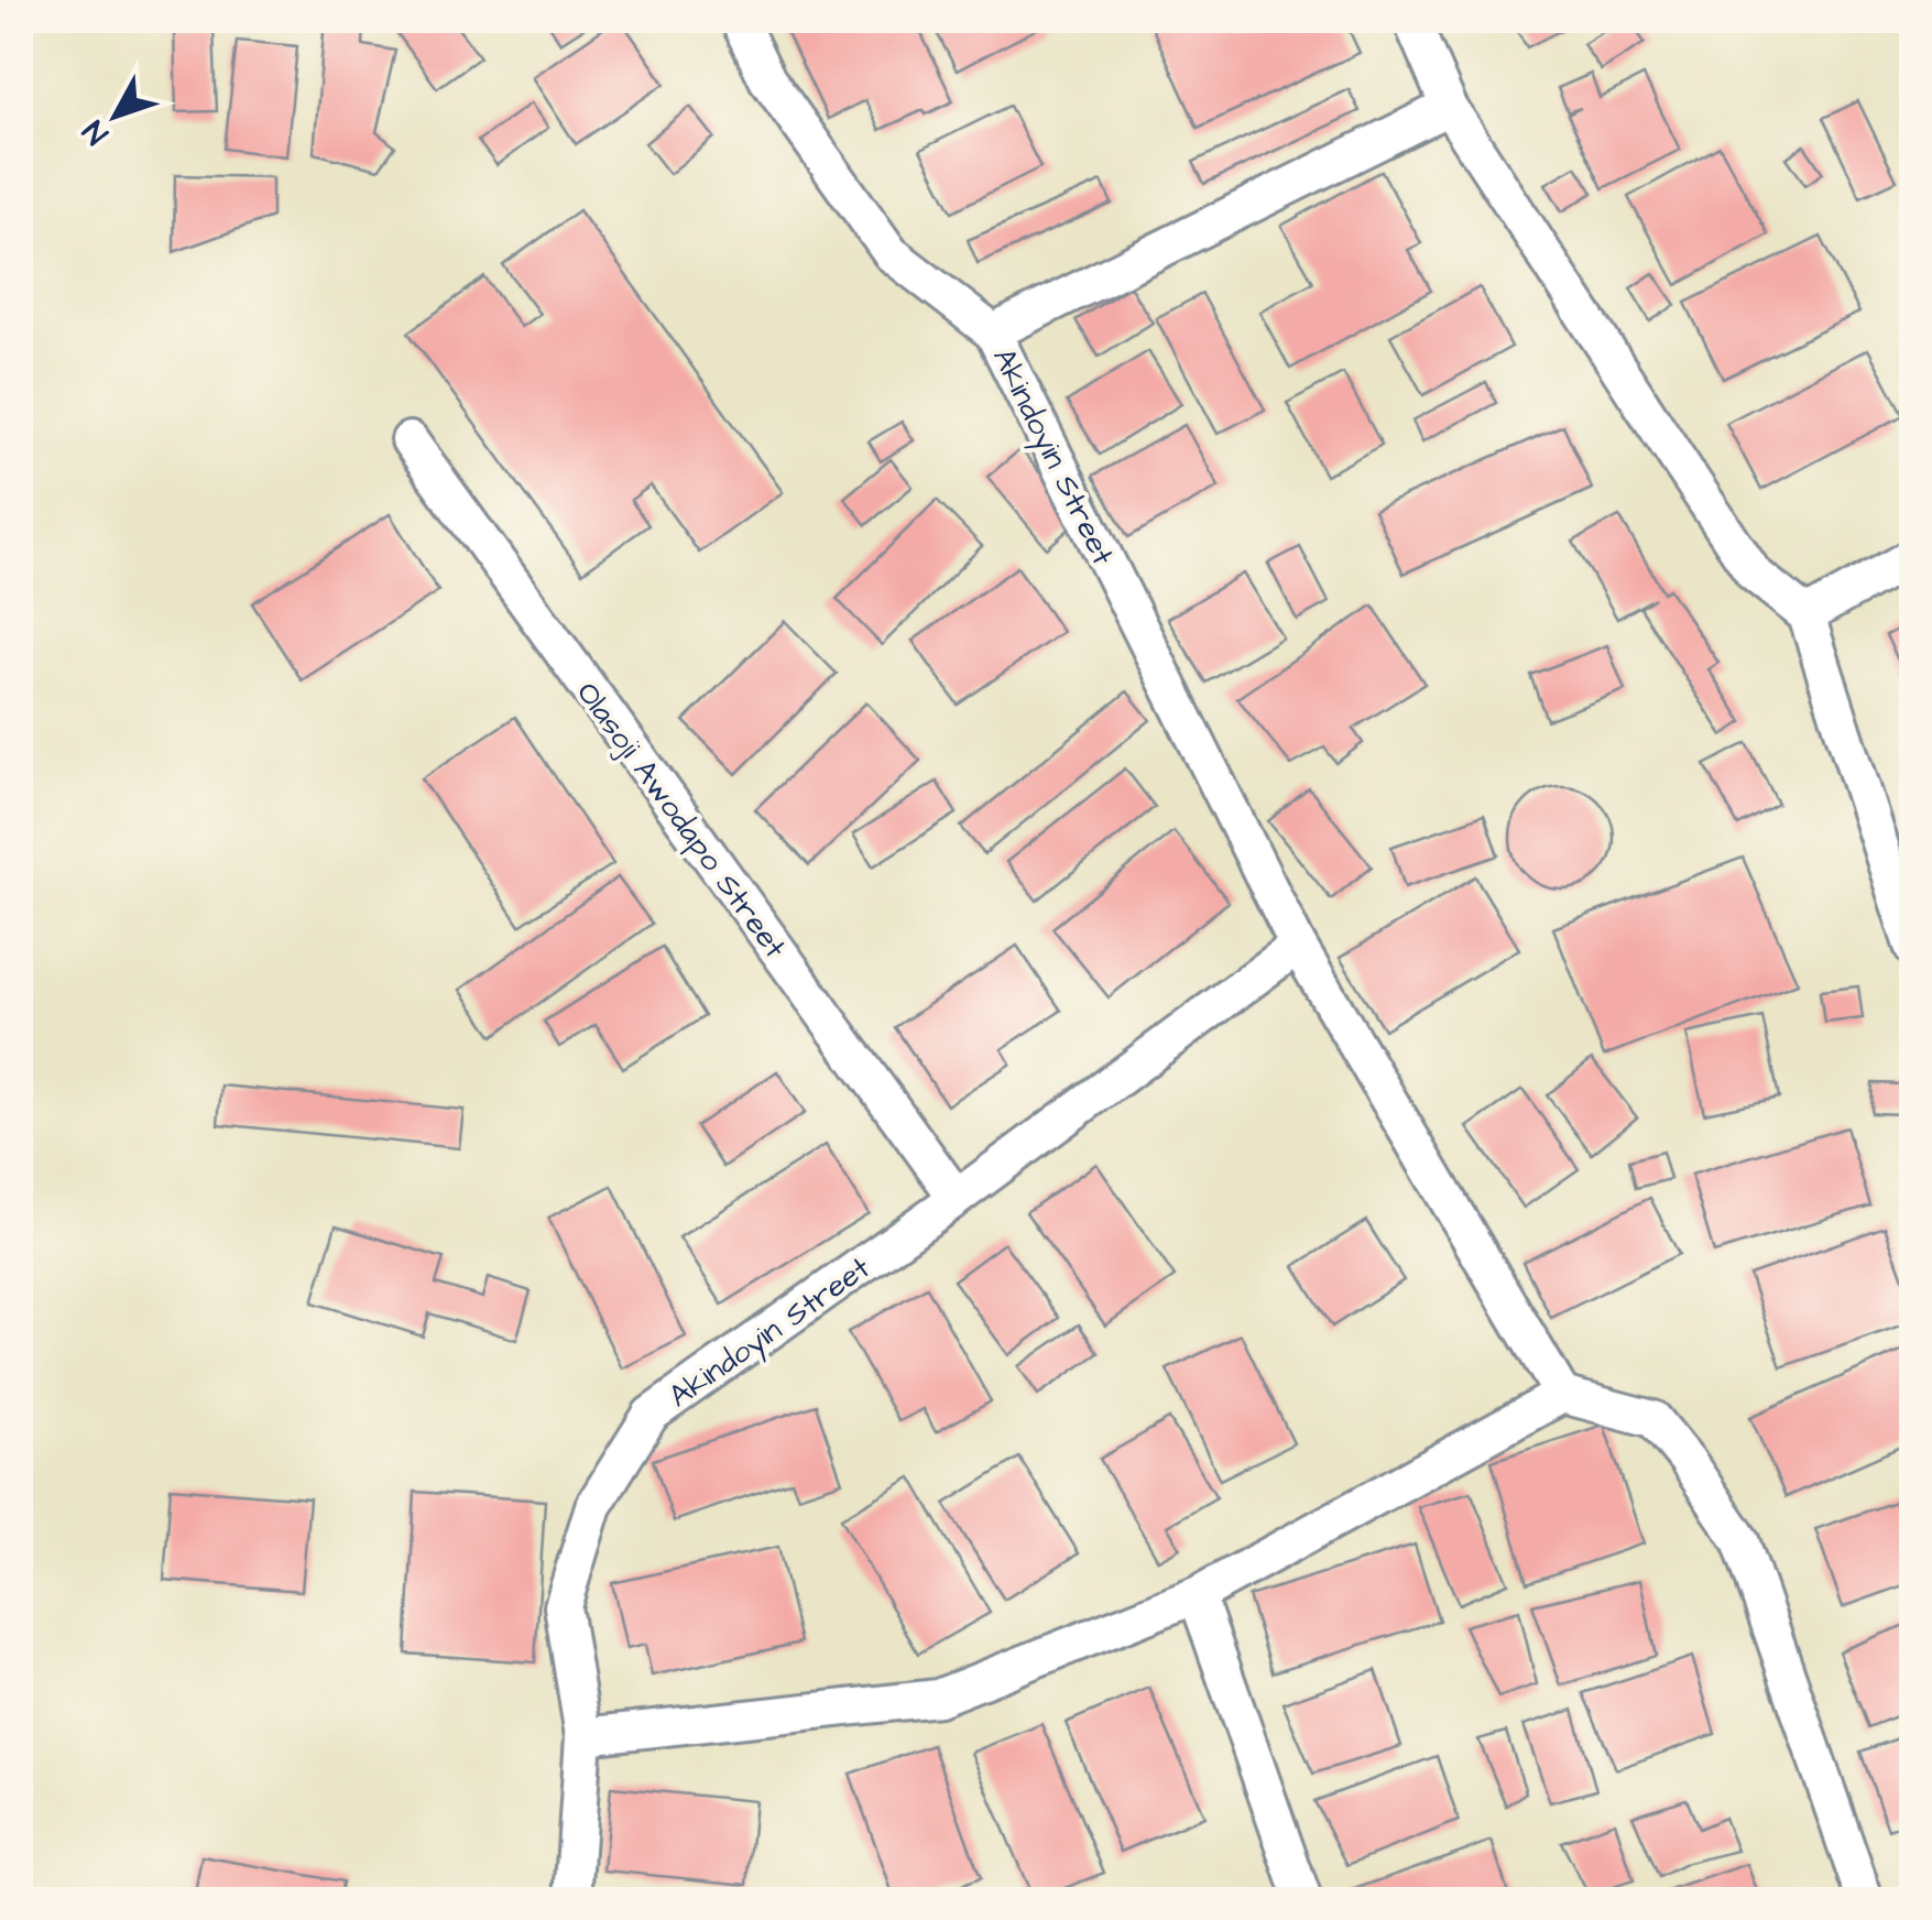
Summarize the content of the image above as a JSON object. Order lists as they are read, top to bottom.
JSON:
{
  "streets": {
    "street": ["Akindoyin Street", "Olasoji Awodapo Street"]
  },
  "crossings": [
    ["Akindoyin Street", "Olasoji Awodapo Street"]
  ],
  "north": "bottom left"
}
